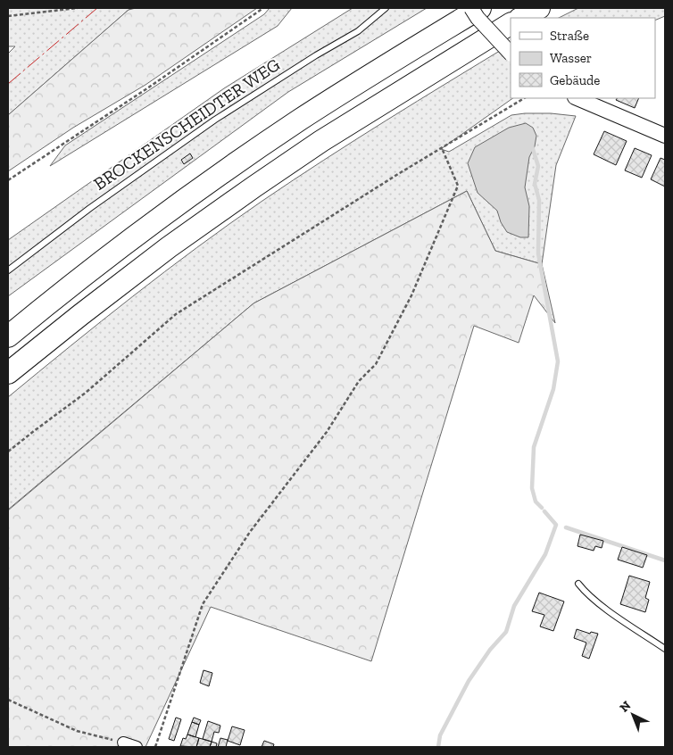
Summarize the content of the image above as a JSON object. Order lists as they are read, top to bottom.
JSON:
{
  "streets": {
    "lane": ["BROCKENSCHEIDTER WEG"]
  },
  "legend": ["Straße", "Wasser", "Gebäude"],
  "north": "top left"
}
